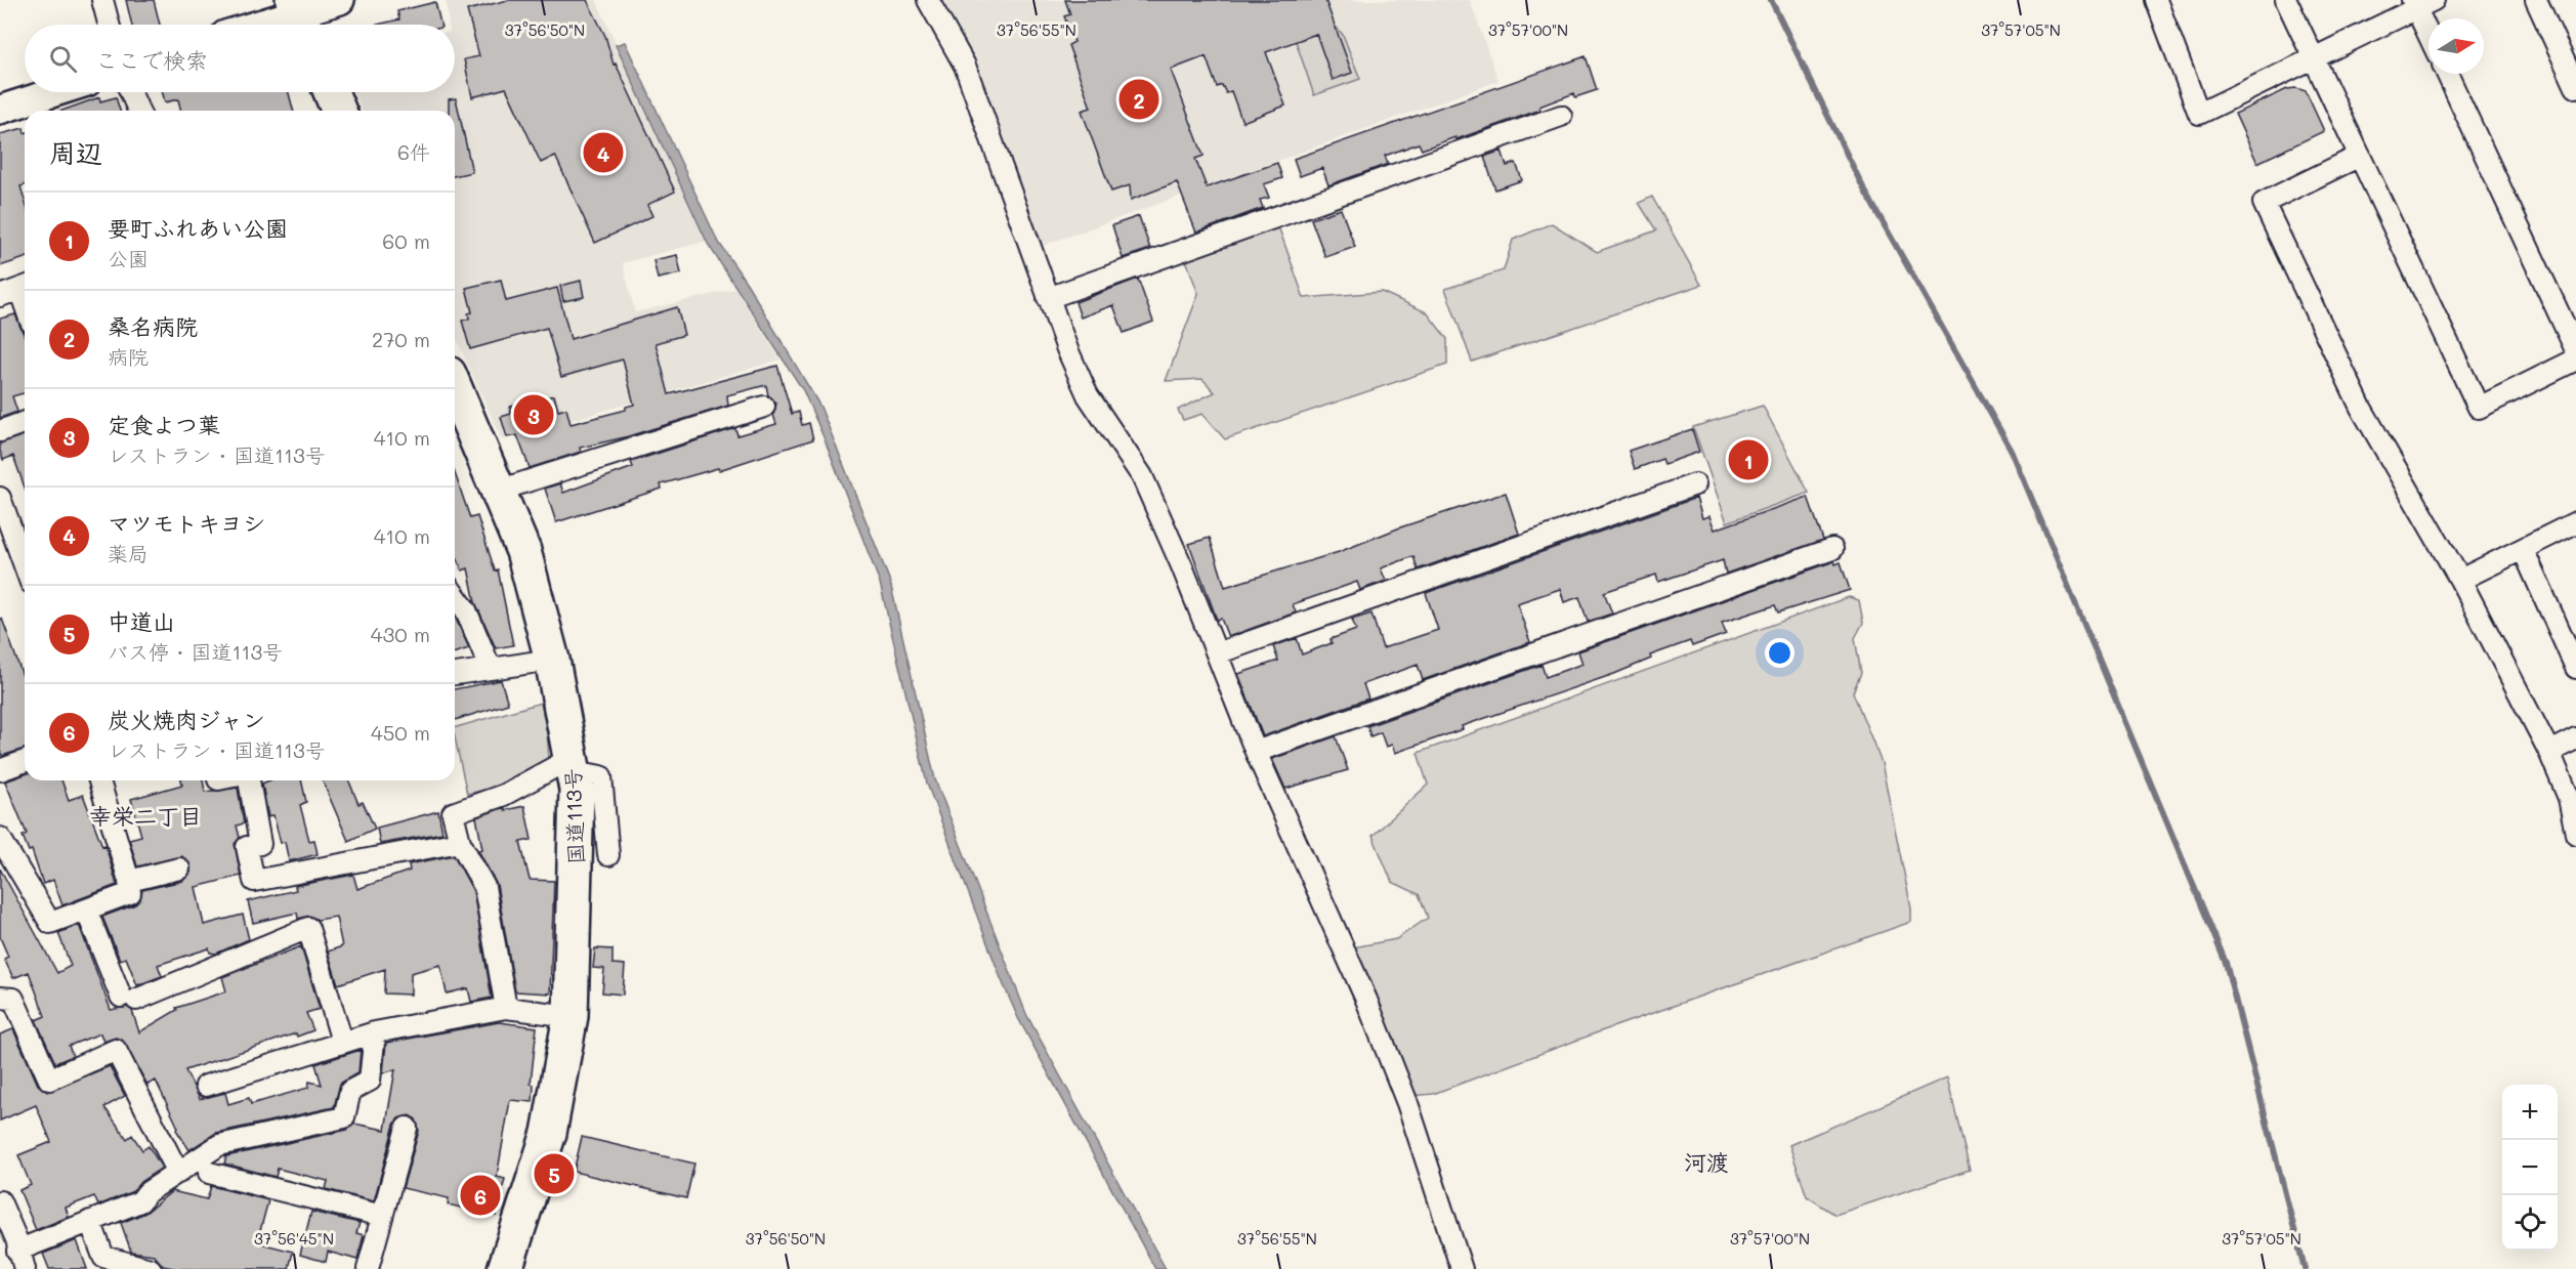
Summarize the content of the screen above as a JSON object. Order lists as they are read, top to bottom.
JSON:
{
  "streets": {
    "highway": ["国道113号"]
  },
  "districts": ["幸栄二丁目", "河渡"],
  "north": "right",
  "page": {
    "search": "ここで検索",
    "pins": [
      "2",
      "4",
      "3",
      "1",
      "5",
      "6"
    ],
    "heading": ["周辺", "6件"],
    "list": [
      {
        "mark": "1",
        "name": "要町ふれあい公園",
        "note": "公園",
        "value": "60 m"
      },
      {
        "mark": "2",
        "name": "桑名病院",
        "note": "病院",
        "value": "270 m"
      },
      {
        "mark": "3",
        "name": "定食よつ葉",
        "note": "レストラン · 国道113号",
        "value": "410 m"
      },
      {
        "mark": "4",
        "name": "マツモトキヨシ",
        "note": "薬局",
        "value": "410 m"
      },
      {
        "mark": "5",
        "name": "中道山",
        "note": "バス停 · 国道113号",
        "value": "430 m"
      },
      {
        "mark": "6",
        "name": "炭火焼肉ジャン",
        "note": "レストラン · 国道113号",
        "value": "450 m"
      }
    ],
    "map_buttons": ["+", "−"]
  },
  "coordinates": [
    "37°56'50\"N",
    "37°56'55\"N",
    "37°57'00\"N",
    "37°57'05\"N",
    "37°56'45\"N"
  ]
}
